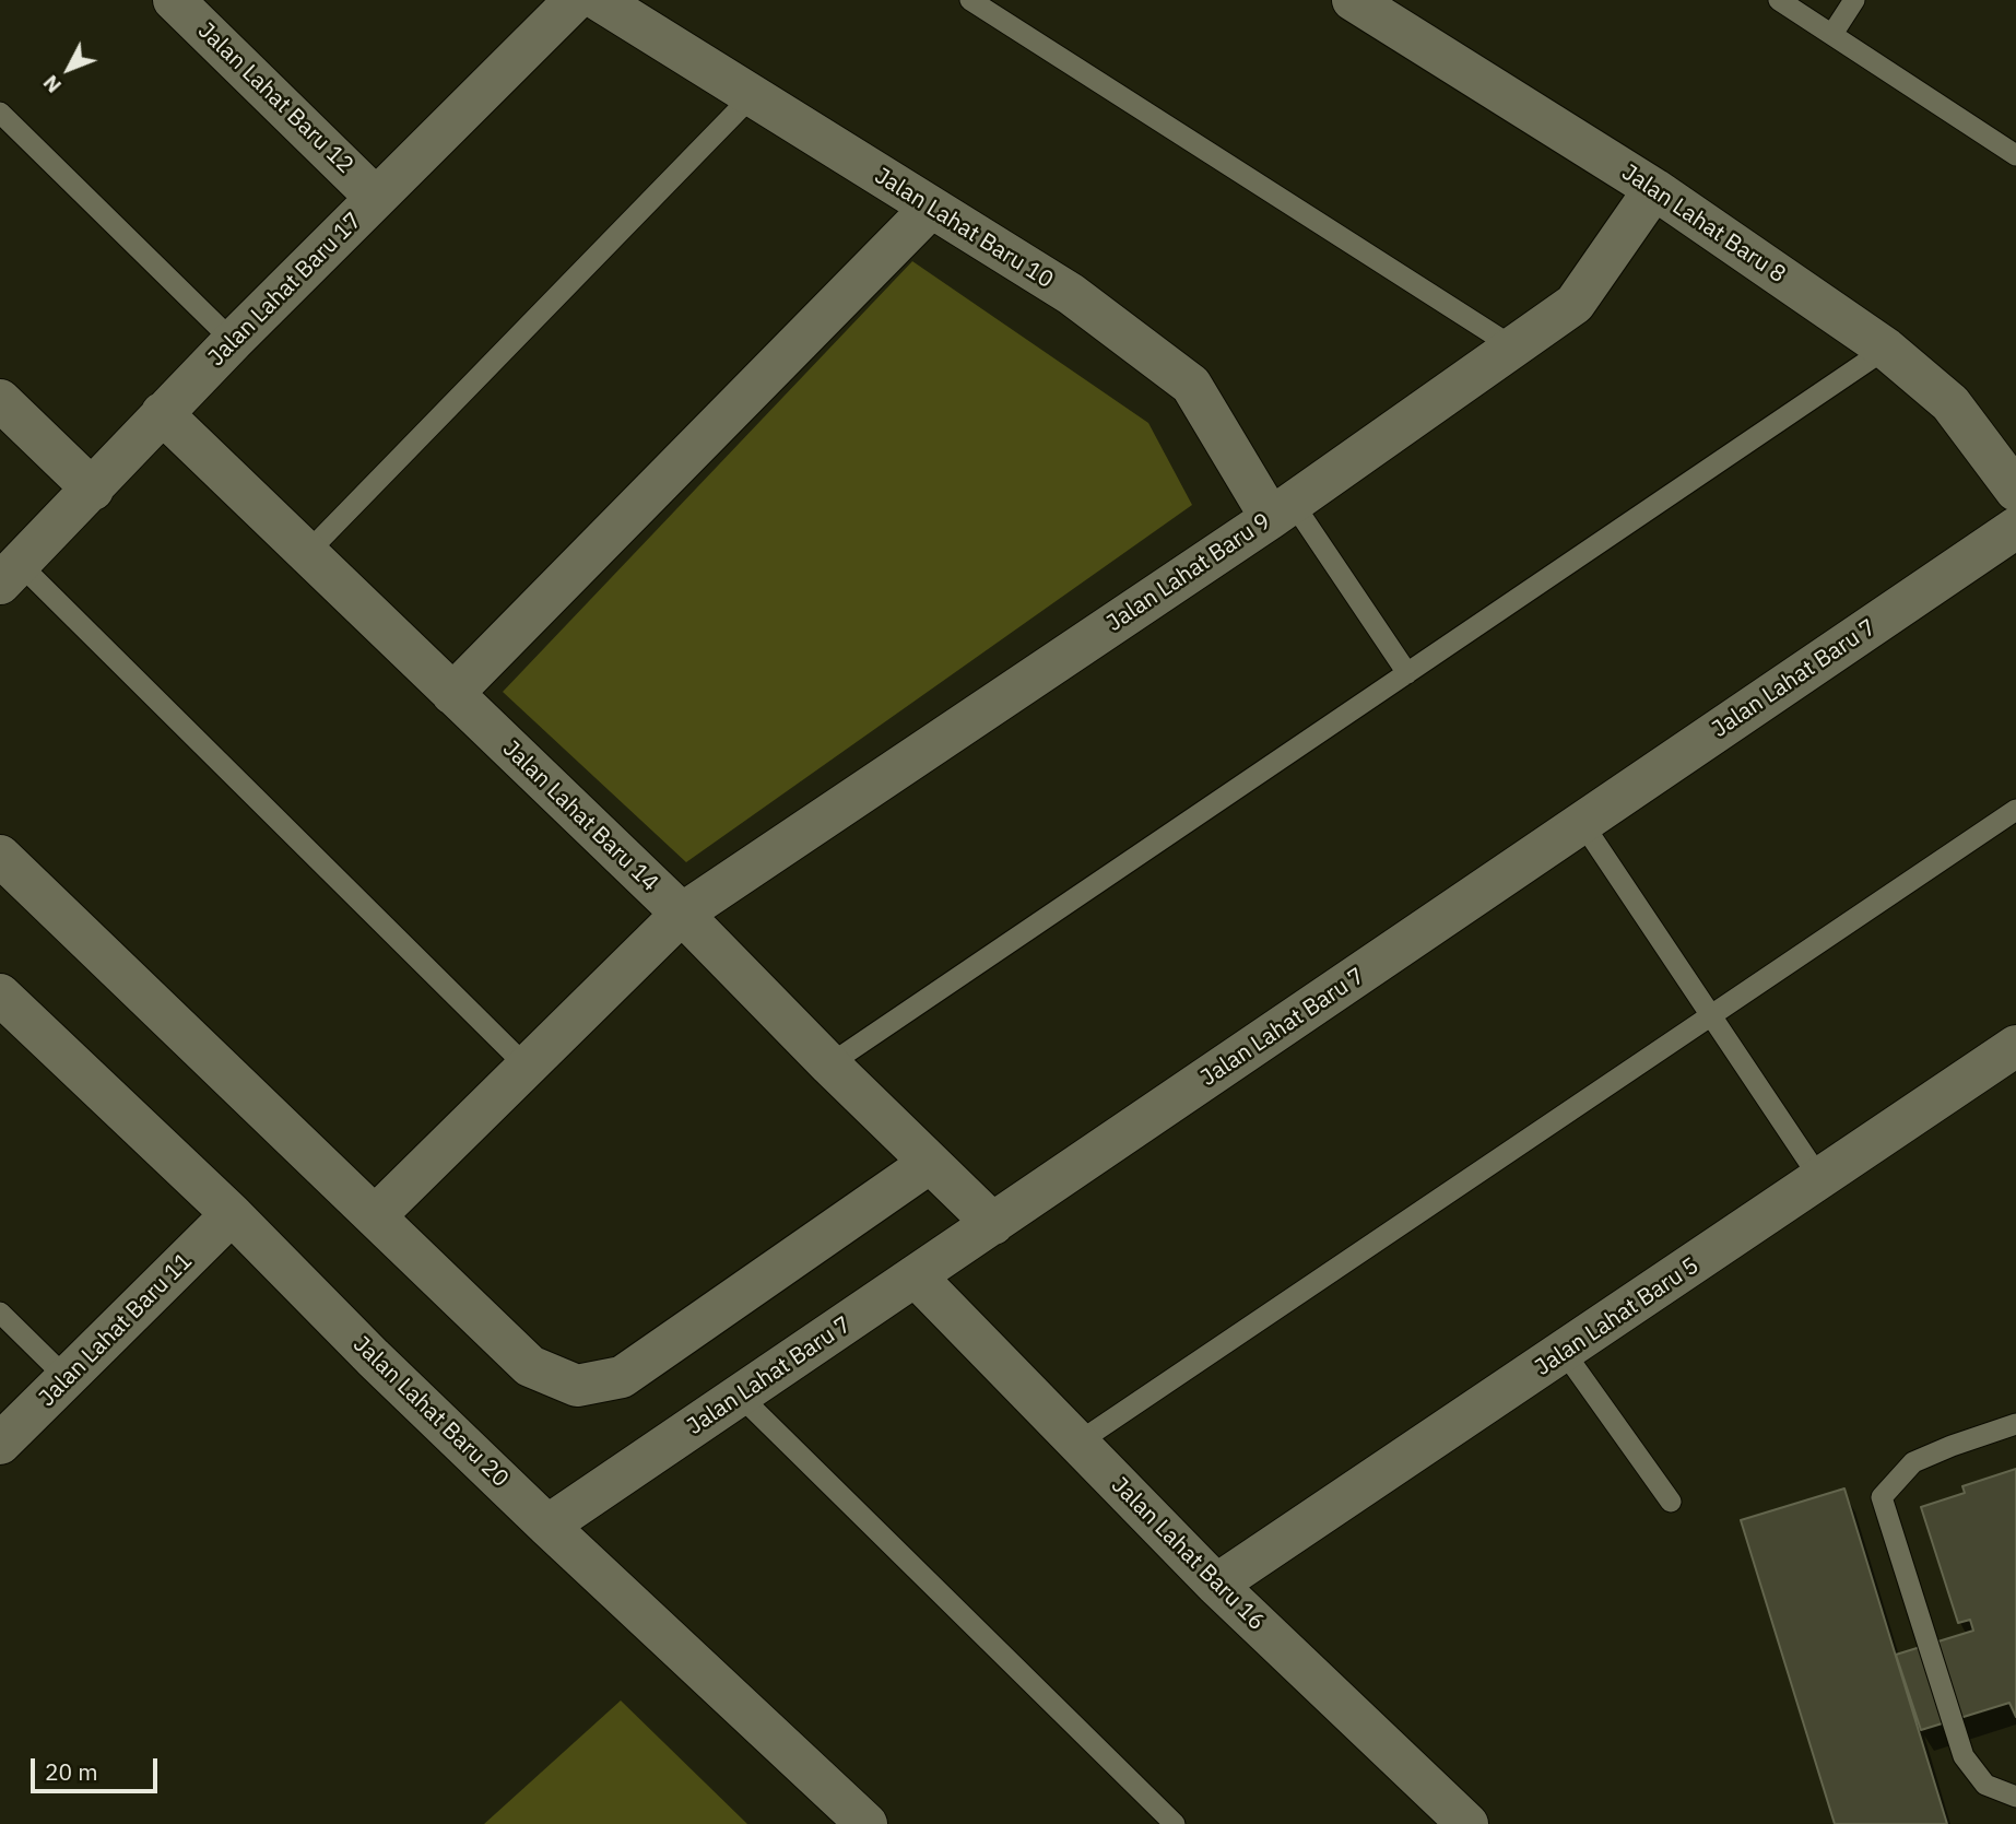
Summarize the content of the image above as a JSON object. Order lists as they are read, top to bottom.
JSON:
{
  "streets": {
    "street": [
      "Jalan Lahat Baru 12",
      "Jalan Lahat Baru 8",
      "Jalan Lahat Baru 10",
      "Jalan Lahat Baru 17",
      "Jalan Lahat Baru 9",
      "Jalan Lahat Baru 7",
      "Jalan Lahat Baru 14",
      "Jalan Lahat Baru 5",
      "Jalan Lahat Baru 11",
      "Jalan Lahat Baru 20",
      "Jalan Lahat Baru 16"
    ]
  },
  "crossings": [
    ["Jalan Lahat Baru 12", "Jalan Lahat Baru 17"],
    ["Jalan Lahat Baru 8", "Jalan Lahat Baru 9"],
    ["Jalan Lahat Baru 10", "Jalan Lahat Baru 9"],
    ["Jalan Lahat Baru 17", "Jalan Lahat Baru 14"],
    ["Jalan Lahat Baru 9", "Jalan Lahat Baru 14"],
    ["Jalan Lahat Baru 7", "Jalan Lahat Baru 14"],
    ["Jalan Lahat Baru 7", "Jalan Lahat Baru 20"],
    ["Jalan Lahat Baru 7", "Jalan Lahat Baru 16"],
    ["Jalan Lahat Baru 5", "Jalan Lahat Baru 16"],
    ["Jalan Lahat Baru 11", "Jalan Lahat Baru 20"]
  ],
  "scale_bar": "20 m",
  "north": "bottom left"
}
